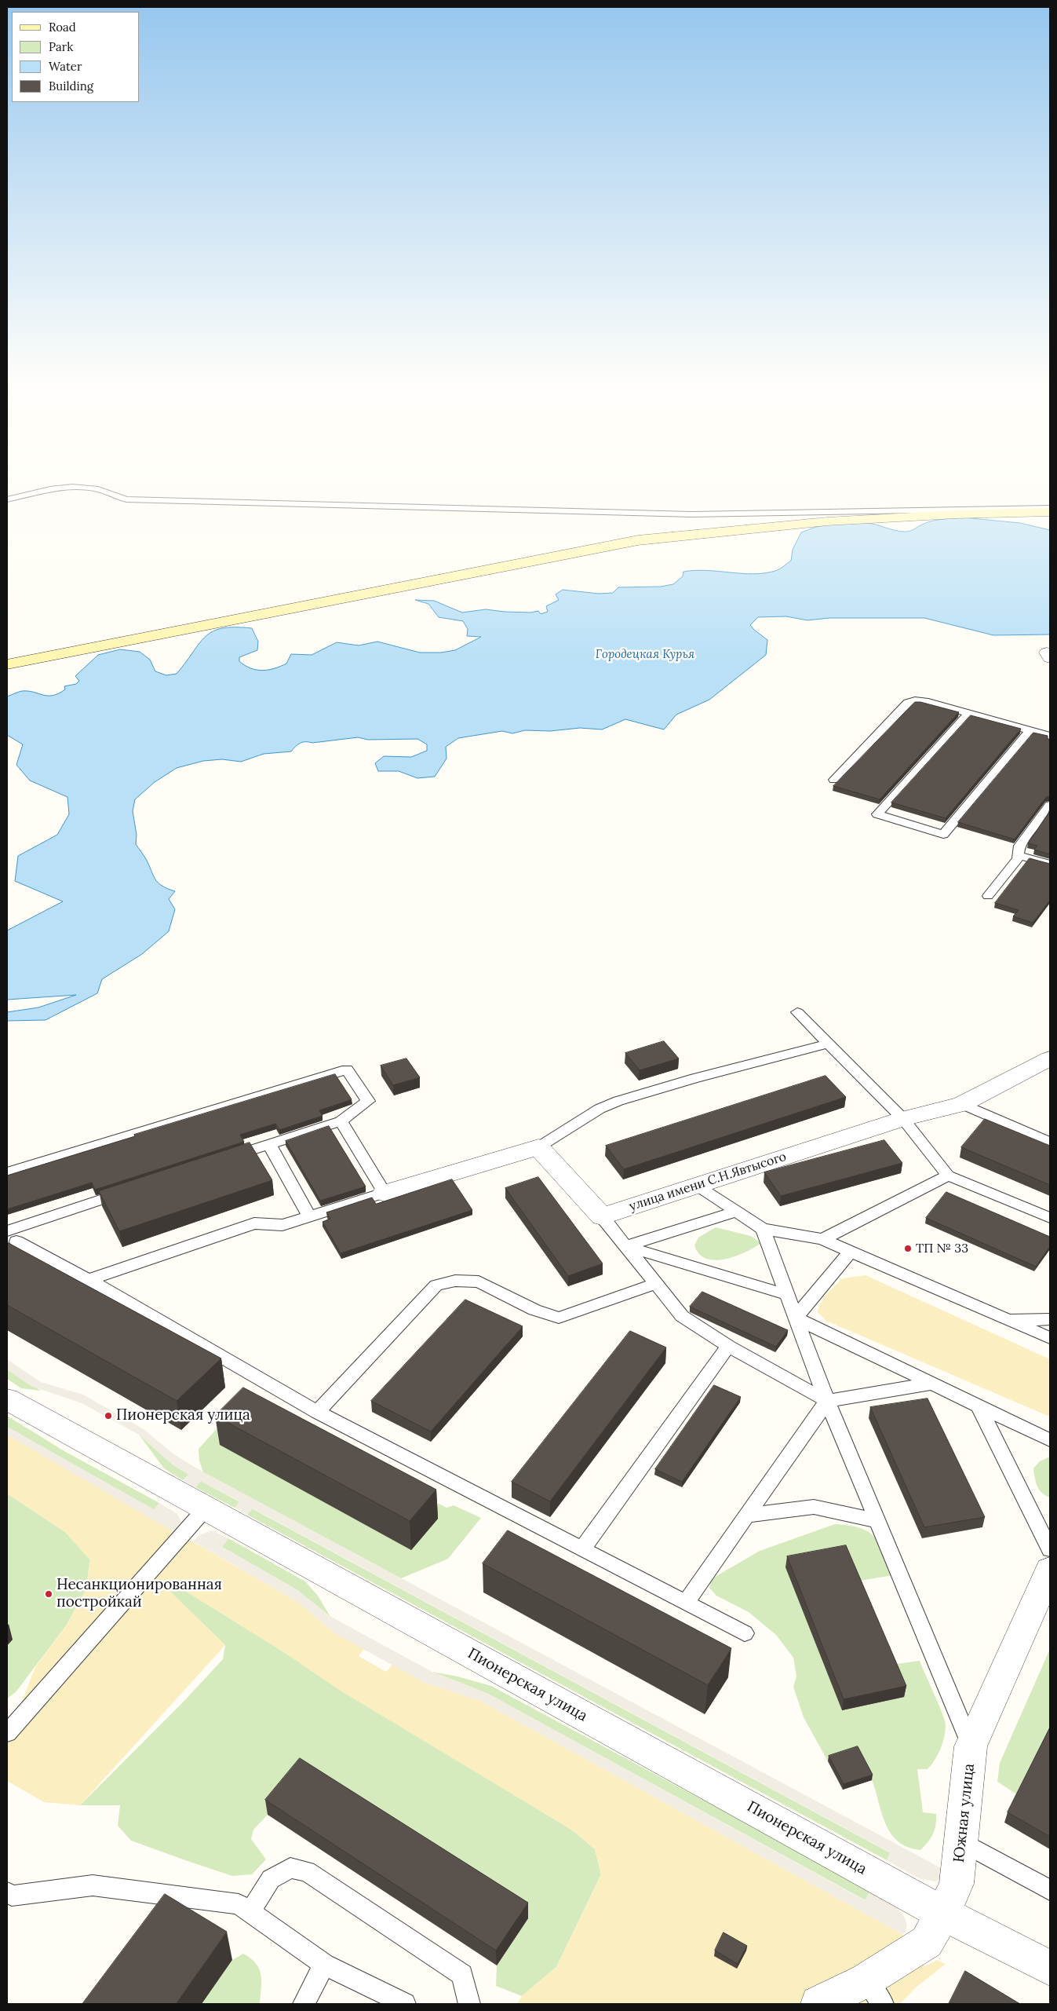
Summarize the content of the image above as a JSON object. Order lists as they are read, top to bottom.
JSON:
{
  "streets": {
    "street": ["улица имени С.Н.Явтысого", "Пионерская улица", "Южная улица"]
  },
  "crossings": [
    ["Пионерская улица", "Южная улица"]
  ],
  "water": ["Городецкая Курья"],
  "places": ["ТП № 33", "Пионерская улица", "Несанкционированная постройкай"],
  "legend": [
    "Road",
    "Park",
    "Water",
    "Building"
  ]
}
